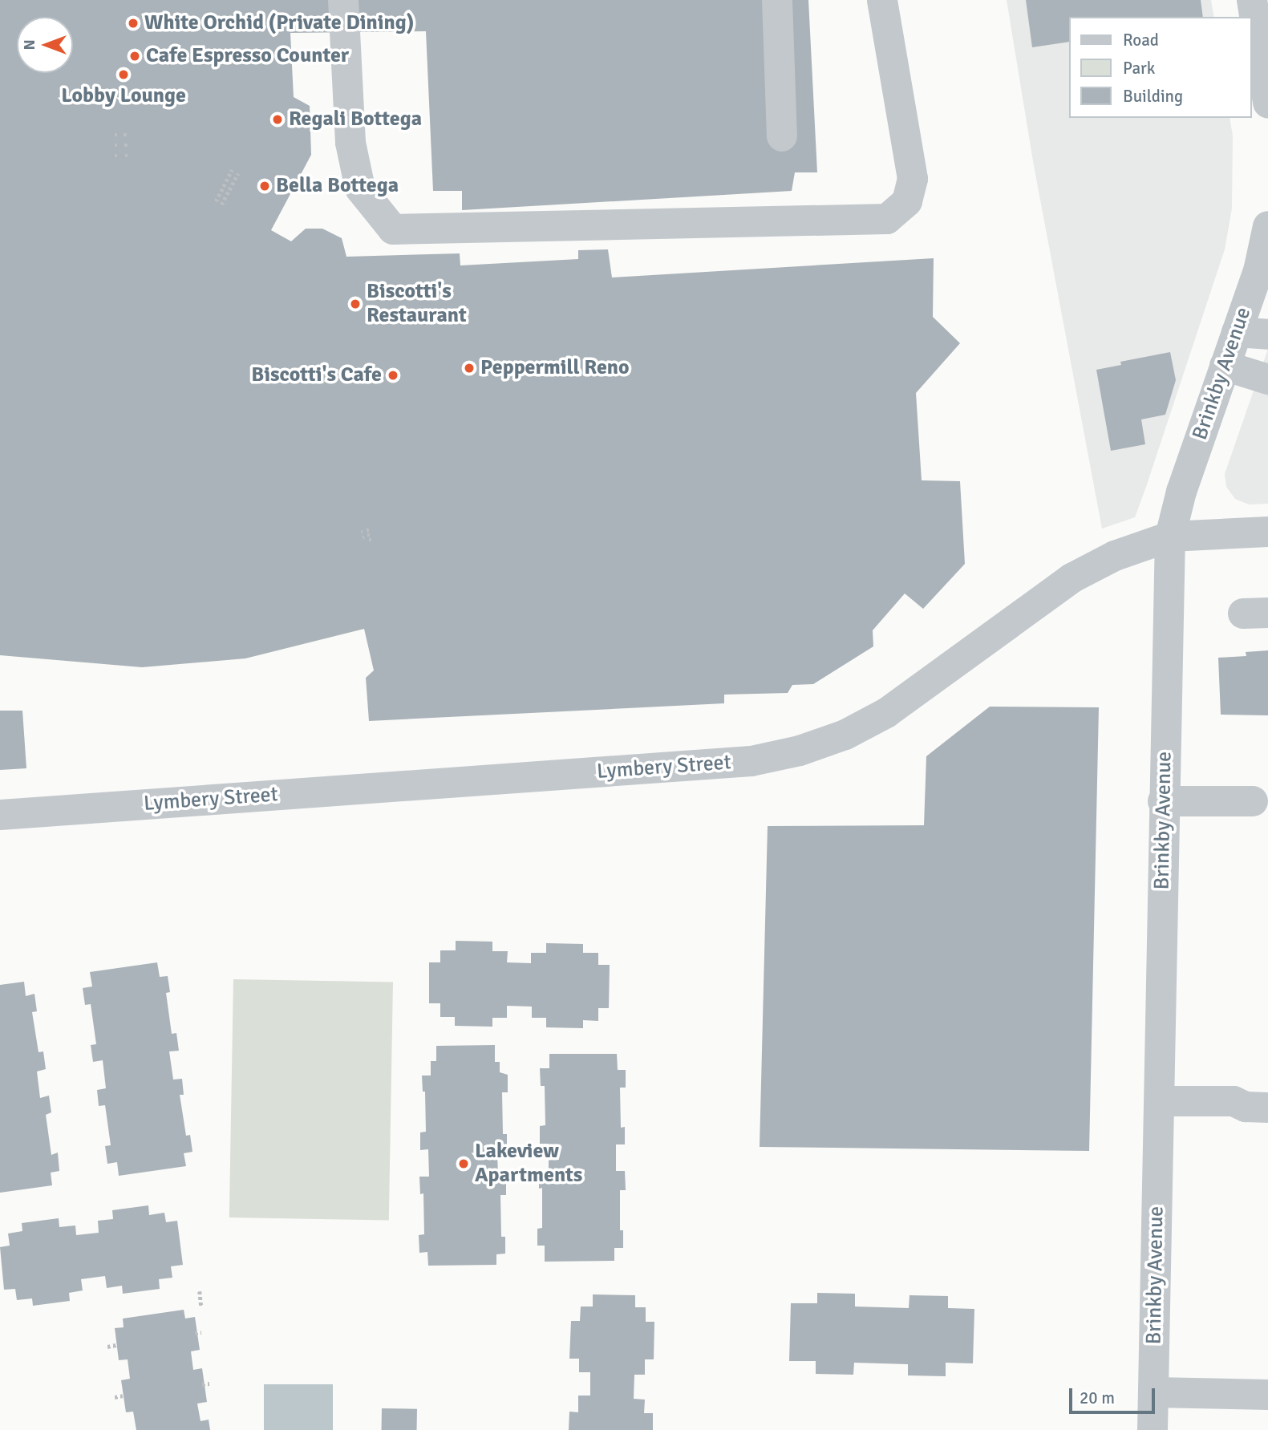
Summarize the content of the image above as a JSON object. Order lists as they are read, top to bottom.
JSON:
{
  "streets": {
    "street": ["Brinkby Avenue", "Lymbery Street"]
  },
  "crossings": [
    ["Brinkby Avenue", "Lymbery Street"]
  ],
  "places": [
    "White Orchid (Private Dining)",
    "Cafe Espresso Counter",
    "Lobby Lounge",
    "Regali Bottega",
    "Bella Bottega",
    "Biscotti's Restaurant",
    "Peppermill Reno",
    "Biscotti's Cafe",
    "Lakeview Apartments"
  ],
  "legend": ["Road", "Park", "Building"],
  "scale_bar": "20 m",
  "north": "left"
}
